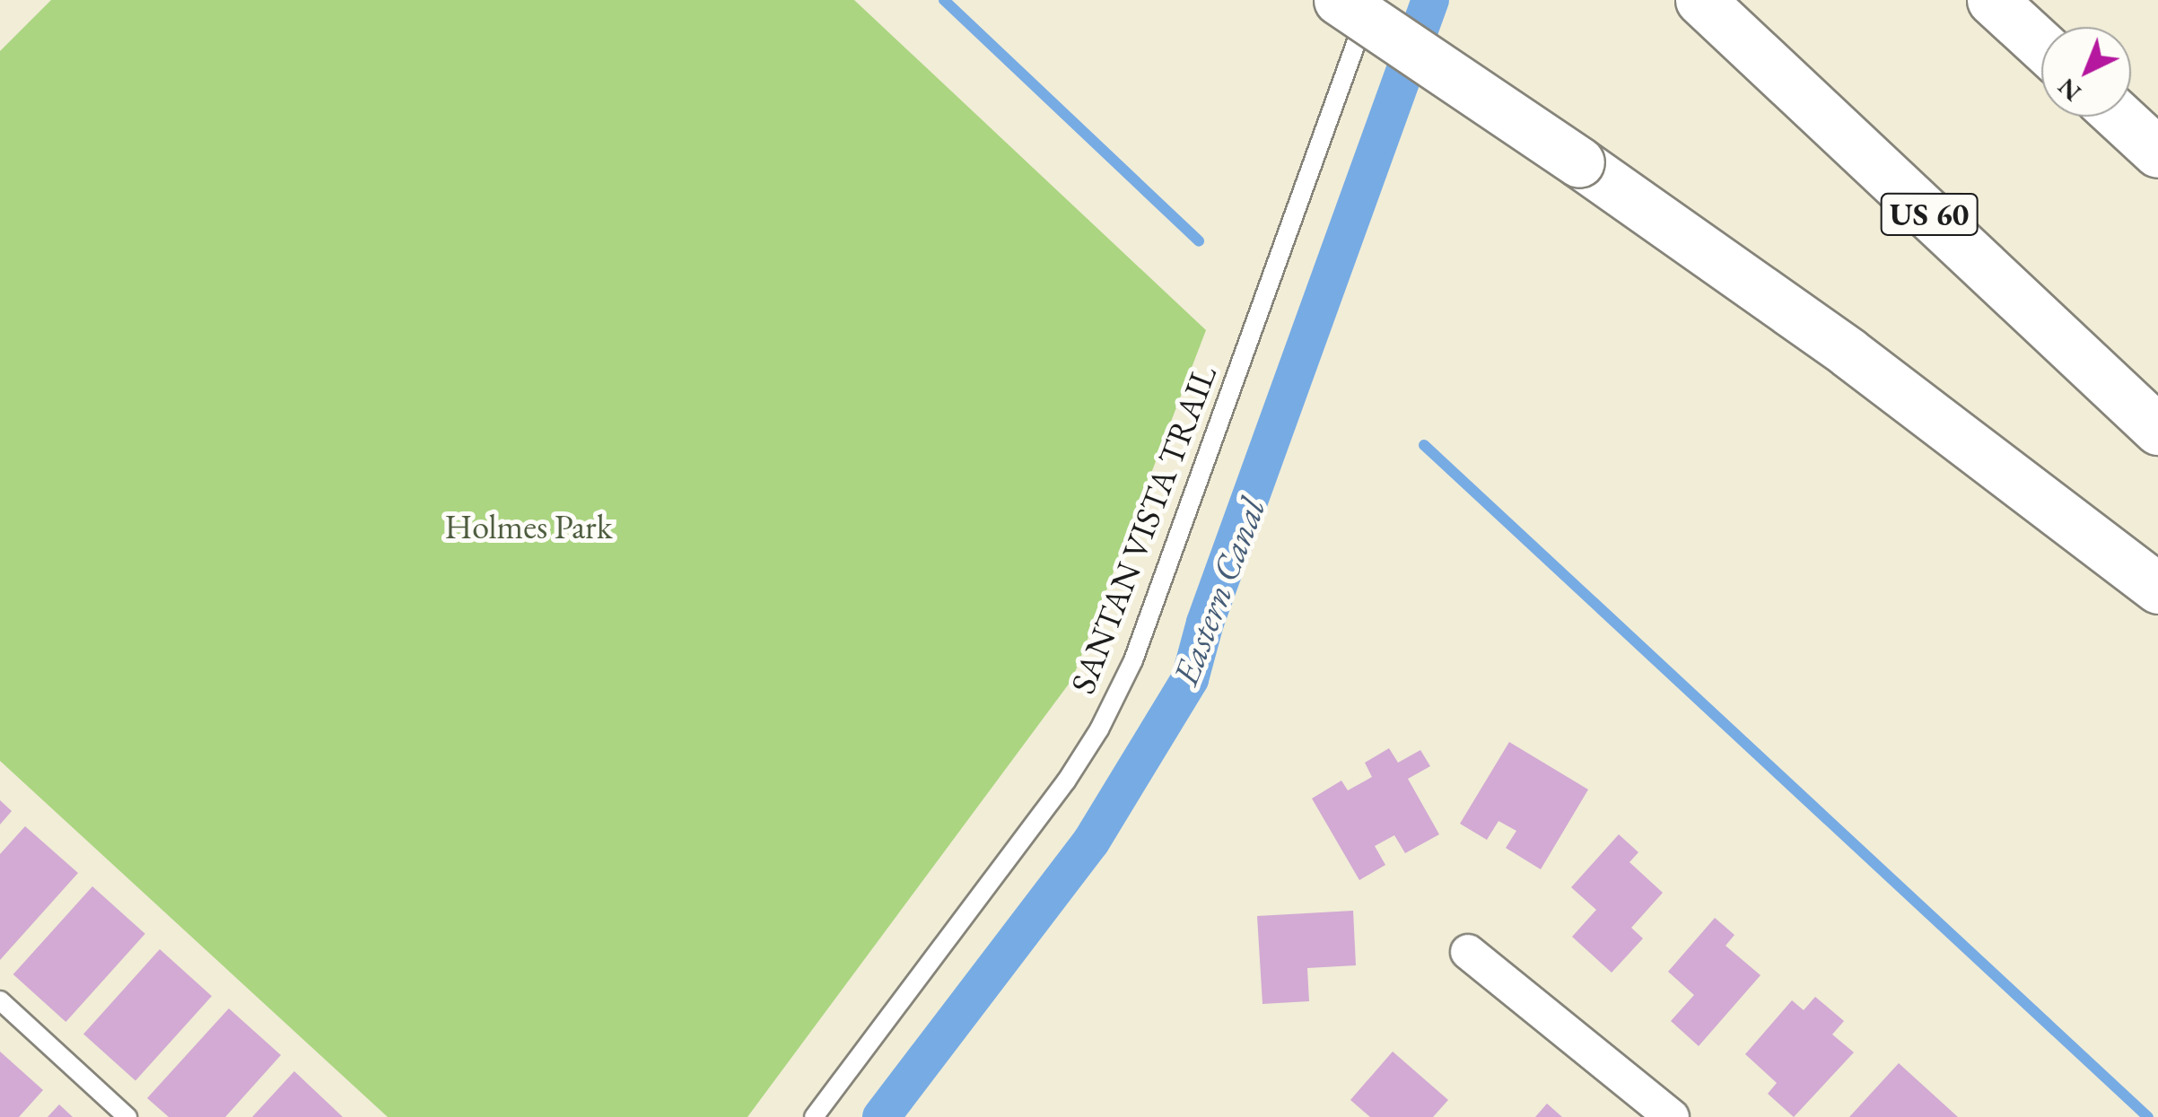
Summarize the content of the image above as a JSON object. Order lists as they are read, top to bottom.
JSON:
{
  "streets": {
    "highway": ["US 60"],
    "lane": ["SANTAN VISTA TRAIL"]
  },
  "water": ["Eastern Canal"],
  "parks": ["Holmes Park"],
  "north": "bottom left"
}
